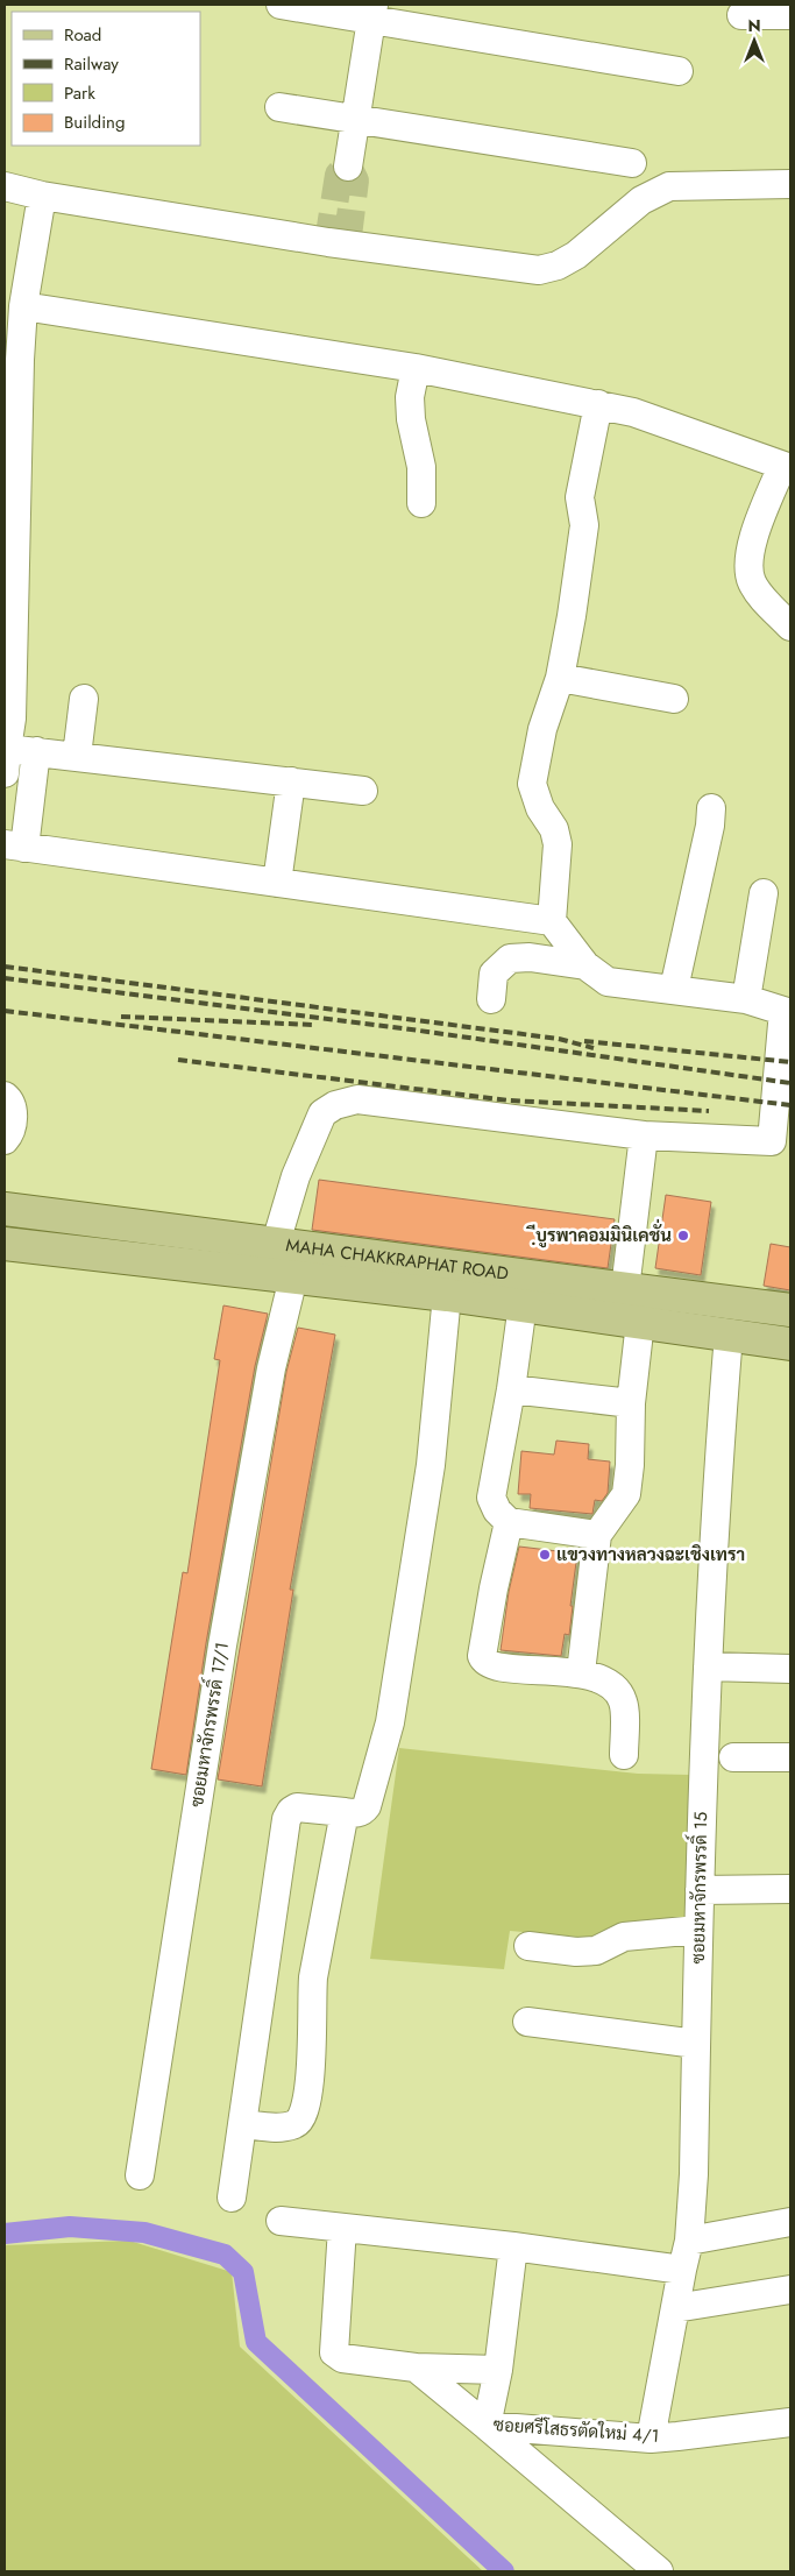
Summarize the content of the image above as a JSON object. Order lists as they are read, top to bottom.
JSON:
{
  "streets": {
    "main road": ["MAHA CHAKKRAPHAT ROAD"],
    "street": ["ซอยมหาจักรพรรดิ์ 17/1", "ซอยมหาจักรพรรดิ์ 15", "ซอยศรีโสธรตัดใหม่ 4/1"]
  },
  "crossings": [
    ["MAHA CHAKKRAPHAT ROAD", "ซอยมหาจักรพรรดิ์ 17/1"],
    ["MAHA CHAKKRAPHAT ROAD", "ซอยมหาจักรพรรดิ์ 15"],
    ["ซอยมหาจักรพรรดิ์ 15", "ซอยศรีโสธรตัดใหม่ 4/1"]
  ],
  "places": ["ฺีบูรพาคอมมินิเคชั่น", "แขวงทางหลวงฉะเชิงเทรา"],
  "legend": [
    "Road",
    "Railway",
    "Park",
    "Building"
  ],
  "north": "top"
}
